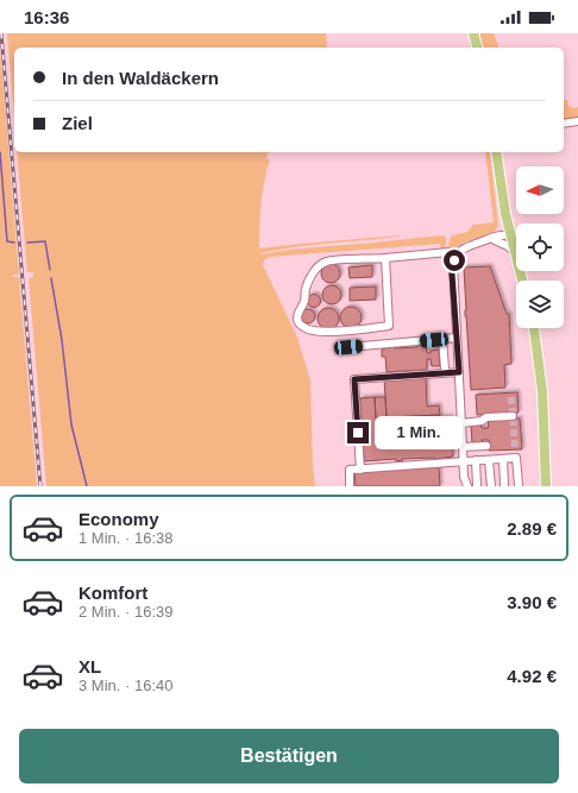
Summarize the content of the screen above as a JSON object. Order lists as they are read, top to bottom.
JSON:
{
  "north": "left",
  "page": {
    "status": "16:36",
    "banner": ["In den Waldäckern", "Ziel"],
    "bubble": "1 Min.",
    "list": [
      {
        "name": "Economy",
        "note": "1 Min. · 16:38",
        "value": "2.89 €"
      },
      {
        "name": "Komfort",
        "note": "2 Min. · 16:39",
        "value": "3.90 €"
      },
      {
        "name": "XL",
        "note": "3 Min. · 16:40",
        "value": "4.92 €"
      }
    ],
    "buttons": "Bestätigen"
  }
}
